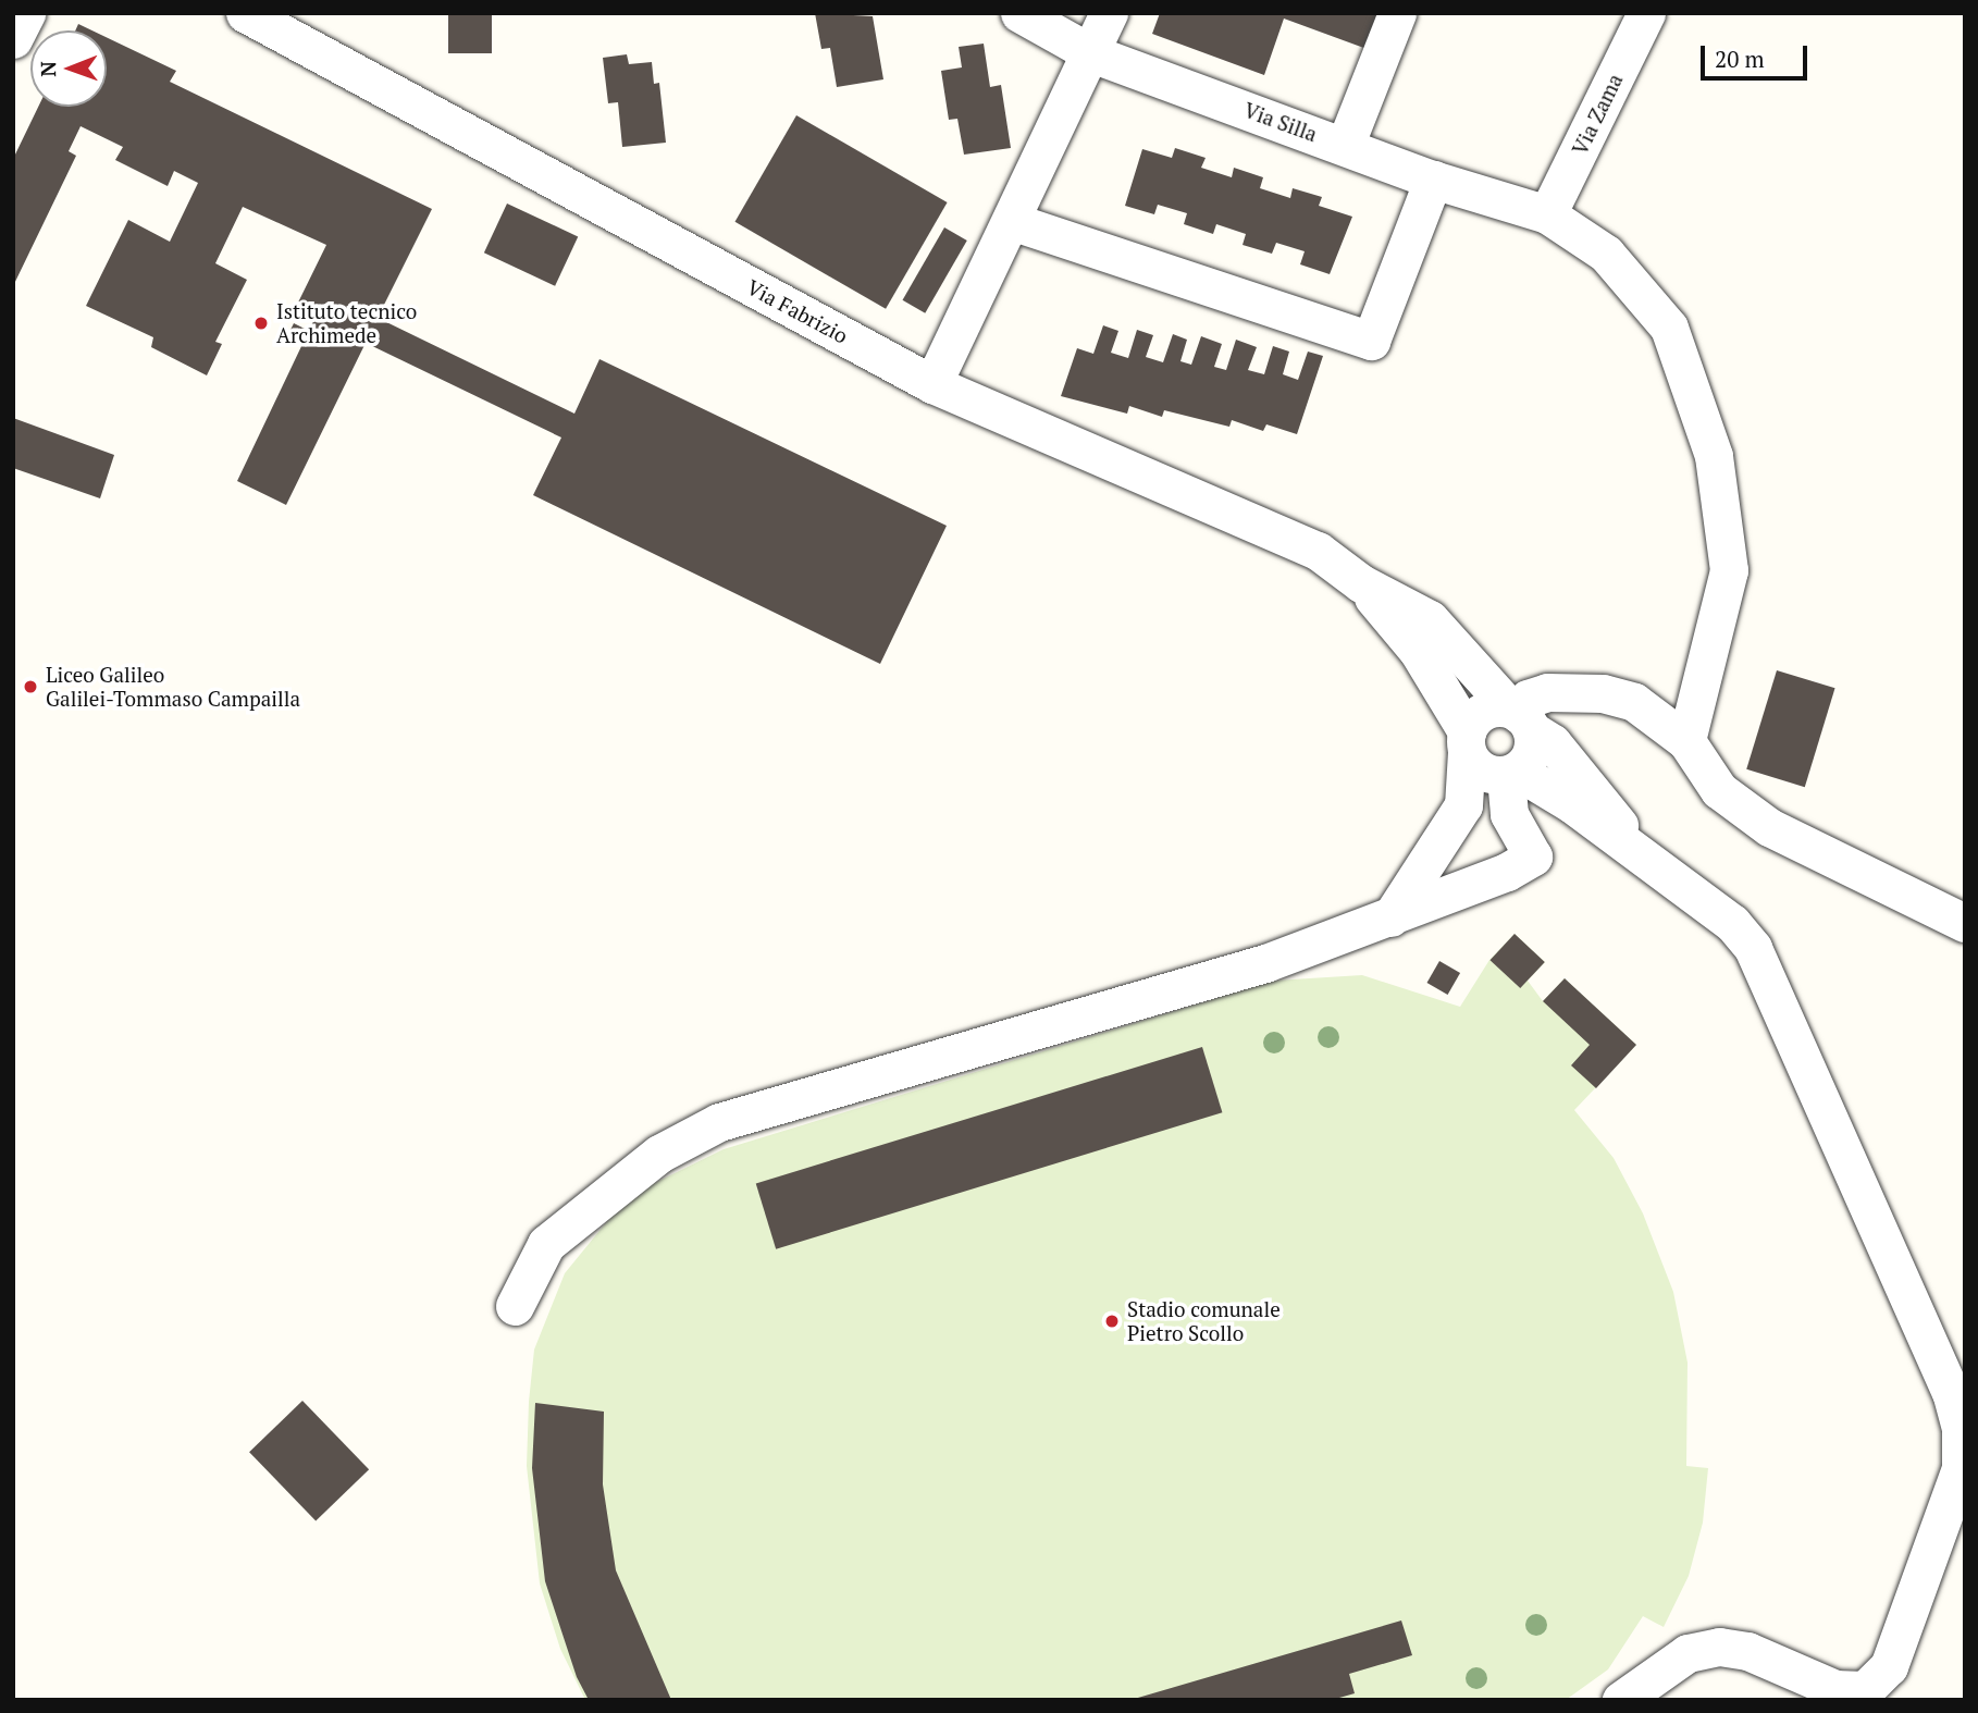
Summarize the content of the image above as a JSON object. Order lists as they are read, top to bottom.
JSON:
{
  "streets": {
    "street": ["Via Zama", "Via Silla", "Via Fabrizio"]
  },
  "crossings": [
    ["Via Zama", "Via Silla"]
  ],
  "places": ["Istituto tecnico Archimede", "Liceo Galileo Galilei-Tommaso Campailla", "Stadio comunale Pietro Scollo"],
  "scale_bar": "20 m",
  "north": "left"
}
